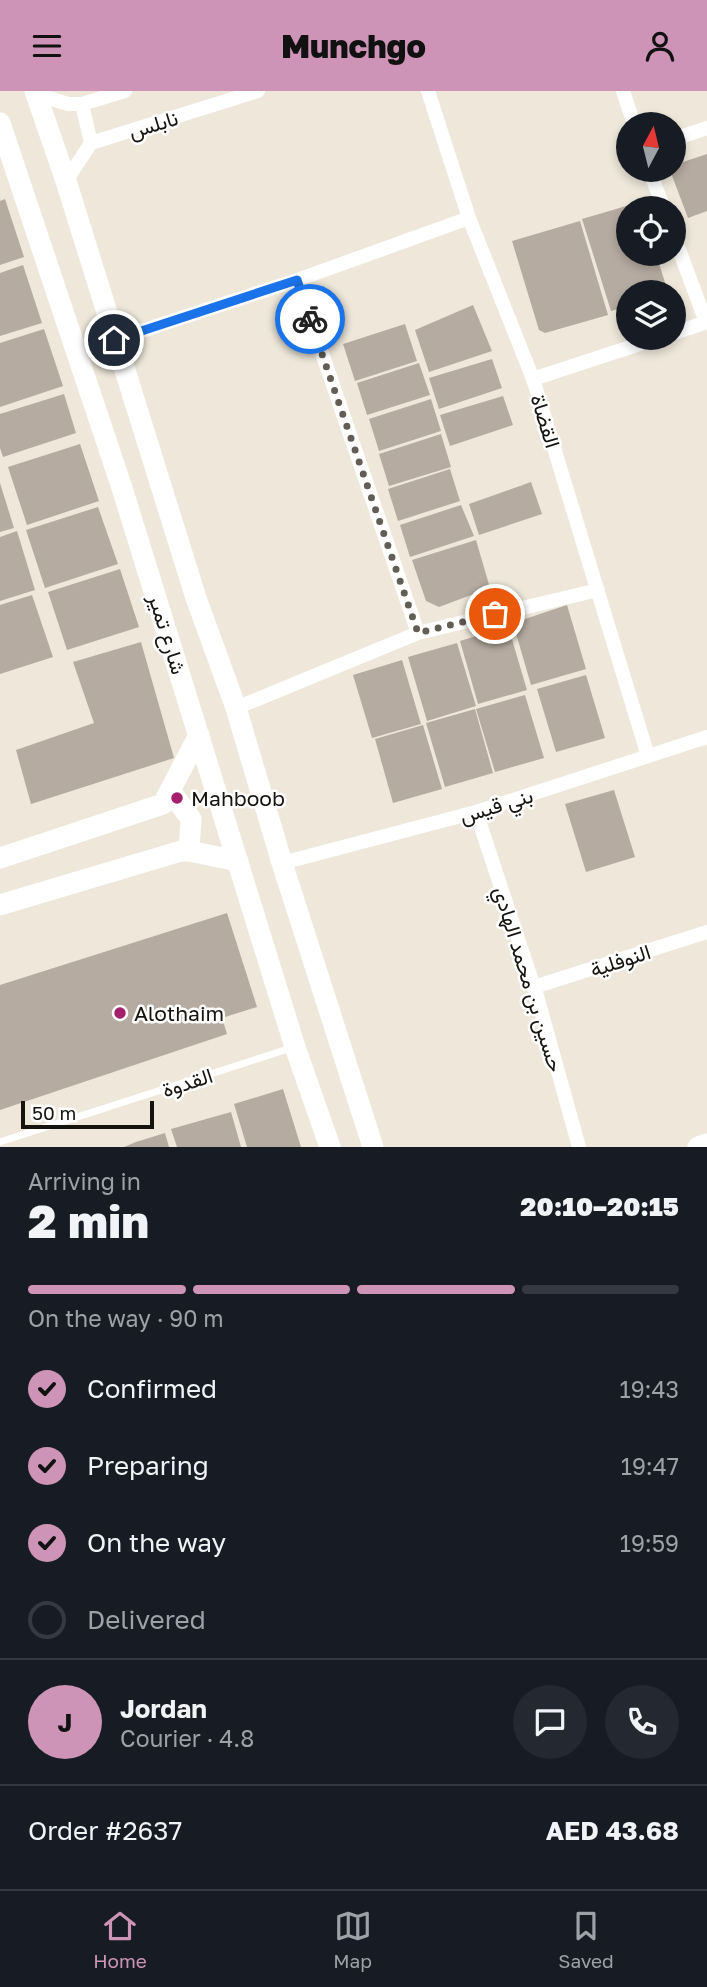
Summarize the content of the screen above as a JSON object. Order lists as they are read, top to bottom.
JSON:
{
  "streets": {
    "street": [
      "نابلس",
      "القضاة",
      "شارع تمير",
      "بني قيس",
      "النوفلية",
      "حسين بن محمد الهادي"
    ],
    "lane": ["القدوة"]
  },
  "crossings": [
    ["القضاة", "بني قيس"],
    ["شارع تمير", "القدوة"],
    ["بني قيس", "حسين بن محمد الهادي"],
    ["النوفلية", "حسين بن محمد الهادي"]
  ],
  "places": ["Mahboob", "Alothaim"],
  "scale_bar": "50 m",
  "north": "top",
  "page": {
    "header": "Munchgo",
    "scale": "50 m",
    "heading": ["2 min", "Arriving in", "20:10–20:15"],
    "panel": [
      "Jordan",
      "Courier · 4.8",
      "Order #2637",
      "AED 43.68"
    ],
    "bar": "On the way · 90 m",
    "list": [
      ["Confirmed", "19:43"],
      ["Preparing", "19:47"],
      ["On the way", "19:59"],
      "Delivered"
    ],
    "round": "J",
    "tabs": ["Home", "Map", "Saved"]
  }
}
